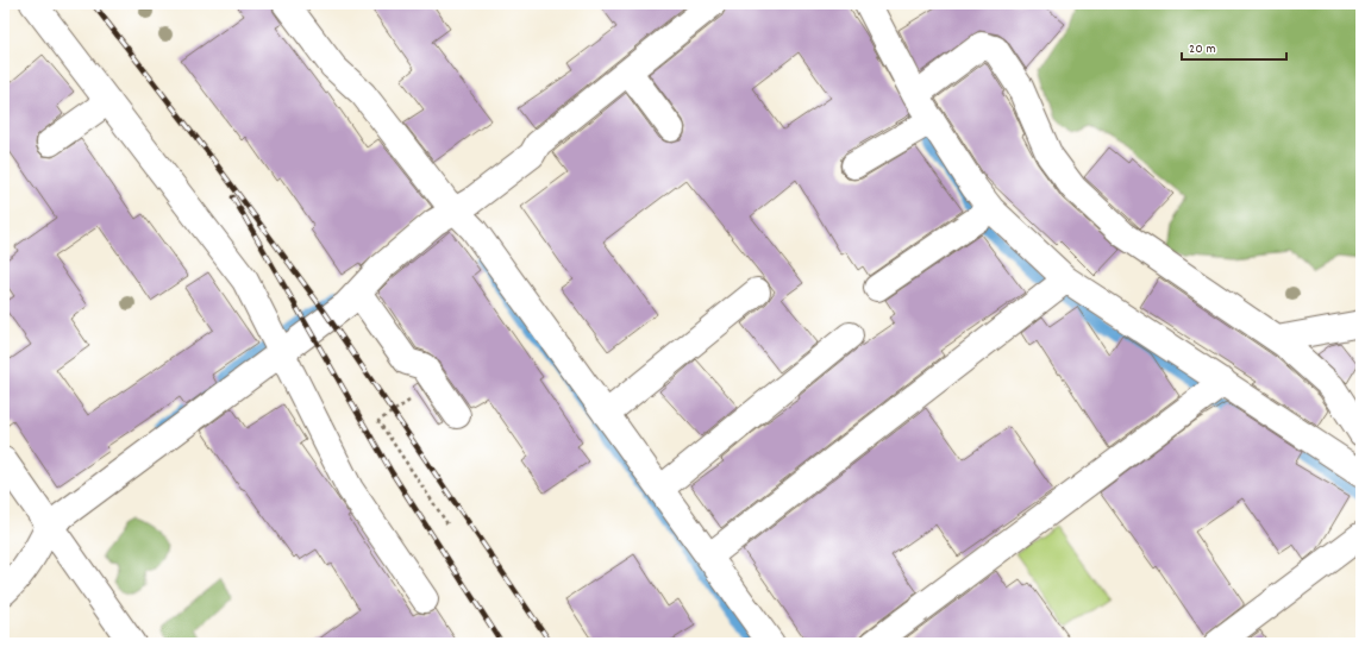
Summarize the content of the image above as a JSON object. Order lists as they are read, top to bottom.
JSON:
{
  "scale_bar": "20 m"
}
